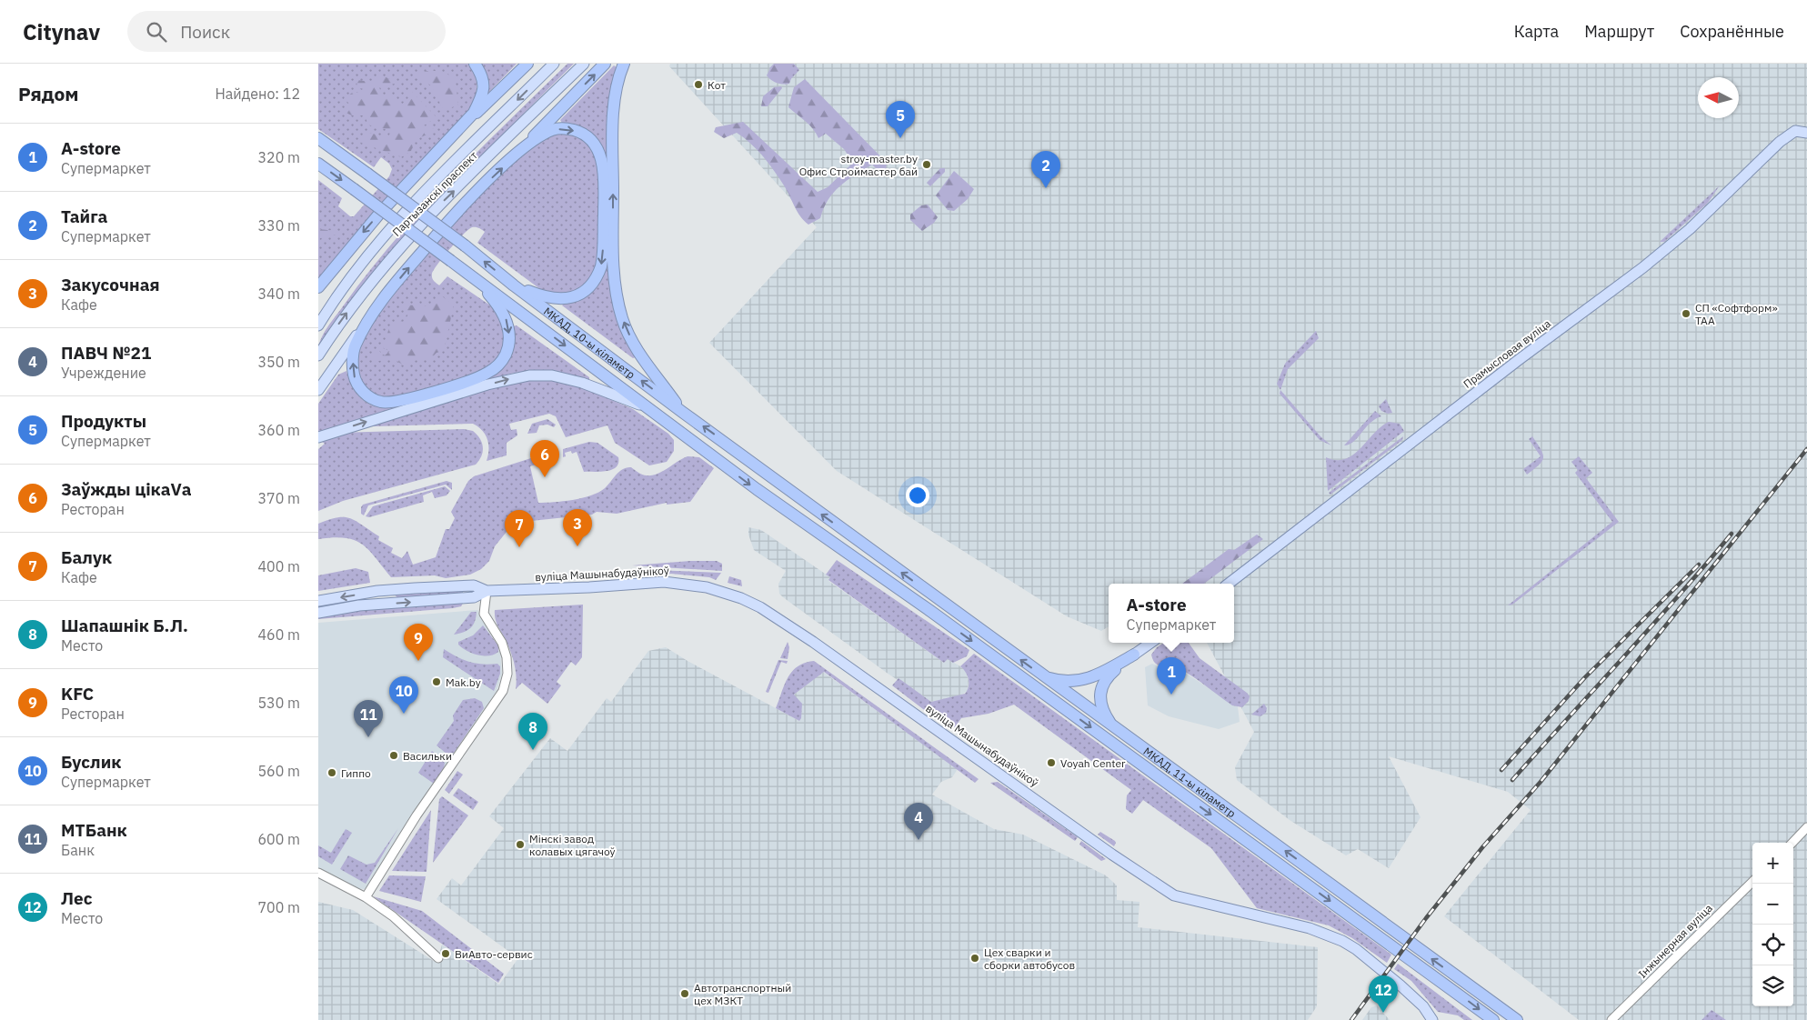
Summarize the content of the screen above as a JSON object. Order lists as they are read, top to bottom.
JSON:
{
  "streets": {
    "highway": ["МКАД, 10-ы кіламетр", "МКАД, 11-ы кіламетр"],
    "main road": ["Партызанскі праспект", "Прамысловая вуліца", "вуліца Машынабудаўнікоў"],
    "street": ["Інжынерная вуліца"]
  },
  "crossings": [
    ["МКАД, 10-ы кіламетр", "МКАД, 11-ы кіламетр"]
  ],
  "places": [
    "Кот",
    "stroy-master.by Офис Строймастер бай",
    "СП «Софтформ» ТАА",
    "Mak.by",
    "Васильки",
    "Voyah Center",
    "Гиппо",
    "Мінскі завод колавых цягачоў",
    "ВиАвто-сервис",
    "Цех сварки и сборки автобусов",
    "Автотранспортный цех МЗКТ"
  ],
  "north": "left",
  "page": {
    "header": "Citynav",
    "search": "Поиск",
    "nav": ["Карта", "Маршрут", "Сохранённые"],
    "heading": ["Рядом", "Найдено: 12"],
    "pins": [
      "5",
      "2",
      "6",
      "3",
      "7",
      "9",
      "1",
      "10",
      "11",
      "8",
      "4",
      "12"
    ],
    "list": [
      {
        "mark": "1",
        "name": "А-store",
        "note": "Супермаркет",
        "value": "320 m"
      },
      {
        "mark": "2",
        "name": "Тайга",
        "note": "Супермаркет",
        "value": "330 m"
      },
      {
        "mark": "3",
        "name": "Закусочная",
        "note": "Кафе",
        "value": "340 m"
      },
      {
        "mark": "4",
        "name": "ПАВЧ №21",
        "note": "Учреждение",
        "value": "350 m"
      },
      {
        "mark": "5",
        "name": "Продукты",
        "note": "Супермаркет",
        "value": "360 m"
      },
      {
        "mark": "6",
        "name": "Заўжды цікаVа",
        "note": "Ресторан",
        "value": "370 m"
      },
      {
        "mark": "7",
        "name": "Балук",
        "note": "Кафе",
        "value": "400 m"
      },
      {
        "mark": "8",
        "name": "Шапашнік Б.Л.",
        "note": "Место",
        "value": "460 m"
      },
      {
        "mark": "9",
        "name": "KFC",
        "note": "Ресторан",
        "value": "530 m"
      },
      {
        "mark": "10",
        "name": "Буслик",
        "note": "Супермаркет",
        "value": "560 m"
      },
      {
        "mark": "11",
        "name": "МТБанк",
        "note": "Банк",
        "value": "600 m"
      },
      {
        "mark": "12",
        "name": "Лес",
        "note": "Место",
        "value": "700 m"
      }
    ],
    "popup": ["А-store", "Супермаркет"],
    "map_buttons": ["+", "−"]
  }
}
